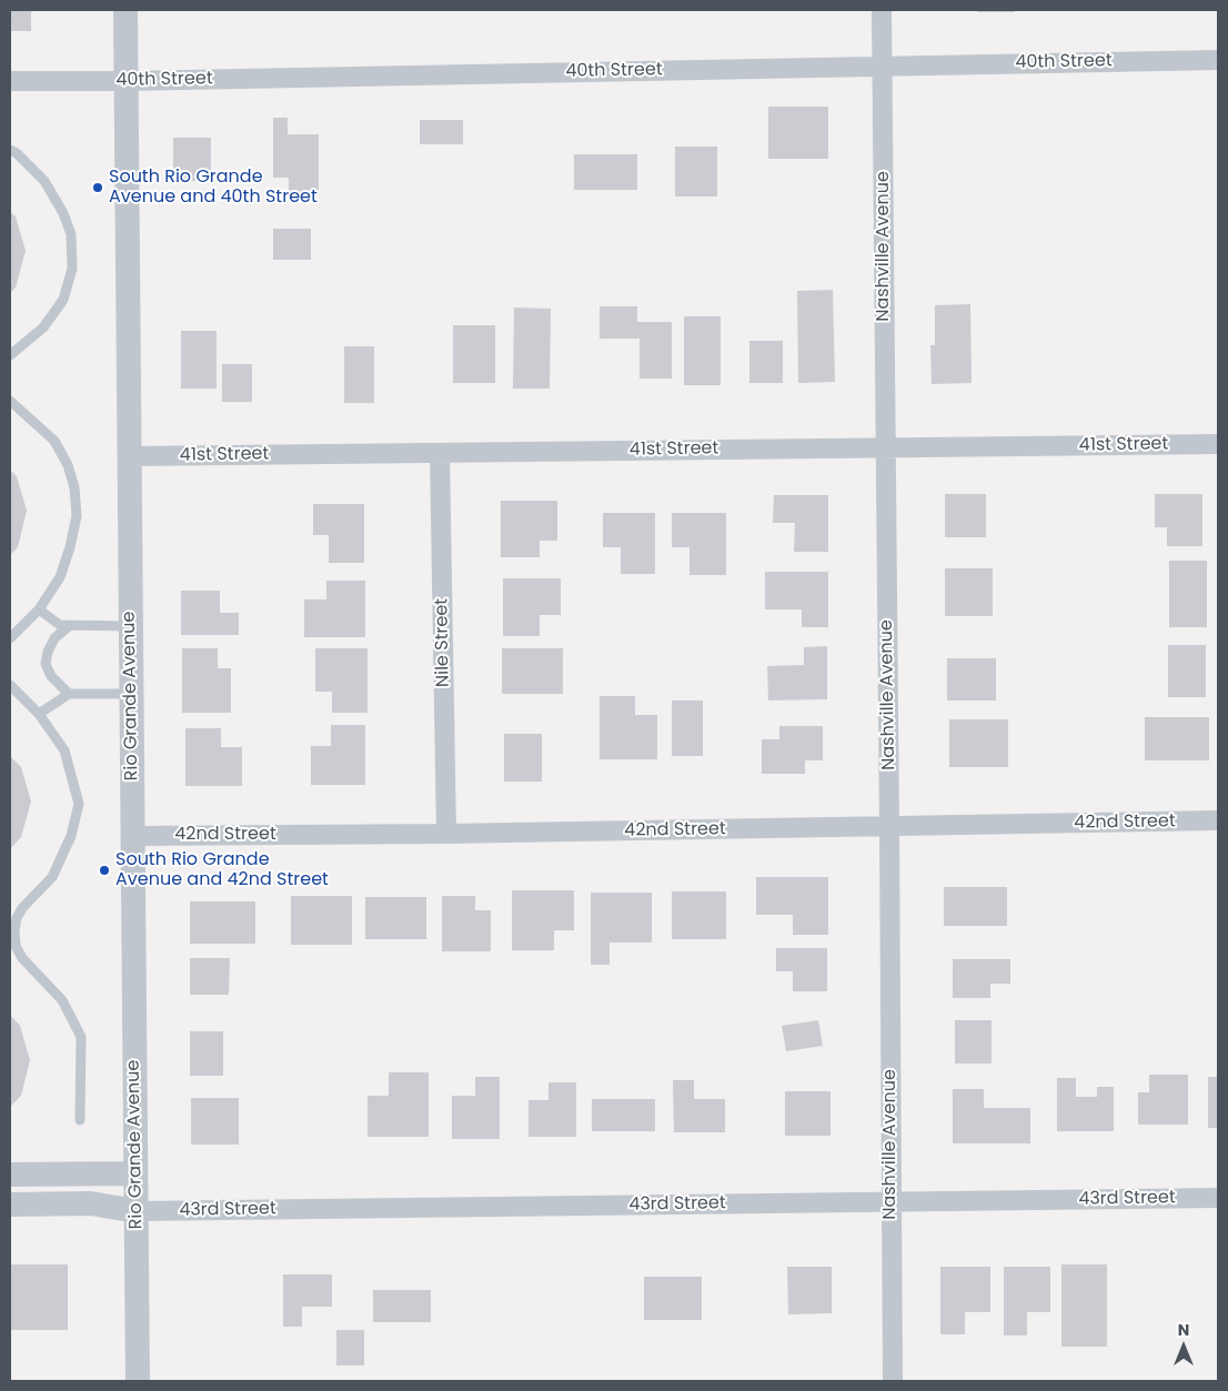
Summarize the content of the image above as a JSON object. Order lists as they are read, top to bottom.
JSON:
{
  "streets": {
    "street": [
      "40th Street",
      "Nashville Avenue",
      "41st Street",
      "Nile Street",
      "Rio Grande Avenue",
      "42nd Street",
      "43rd Street"
    ]
  },
  "crossings": [
    ["40th Street", "Nashville Avenue"],
    ["40th Street", "Rio Grande Avenue"],
    ["Nashville Avenue", "41st Street"],
    ["Nashville Avenue", "42nd Street"],
    ["Nashville Avenue", "43rd Street"],
    ["41st Street", "Nile Street"],
    ["41st Street", "Rio Grande Avenue"],
    ["Nile Street", "42nd Street"],
    ["Rio Grande Avenue", "42nd Street"],
    ["Rio Grande Avenue", "43rd Street"]
  ],
  "places": ["South Rio Grande Avenue and 40th Street", "South Rio Grande Avenue and 42nd Street"],
  "north": "top"
}
